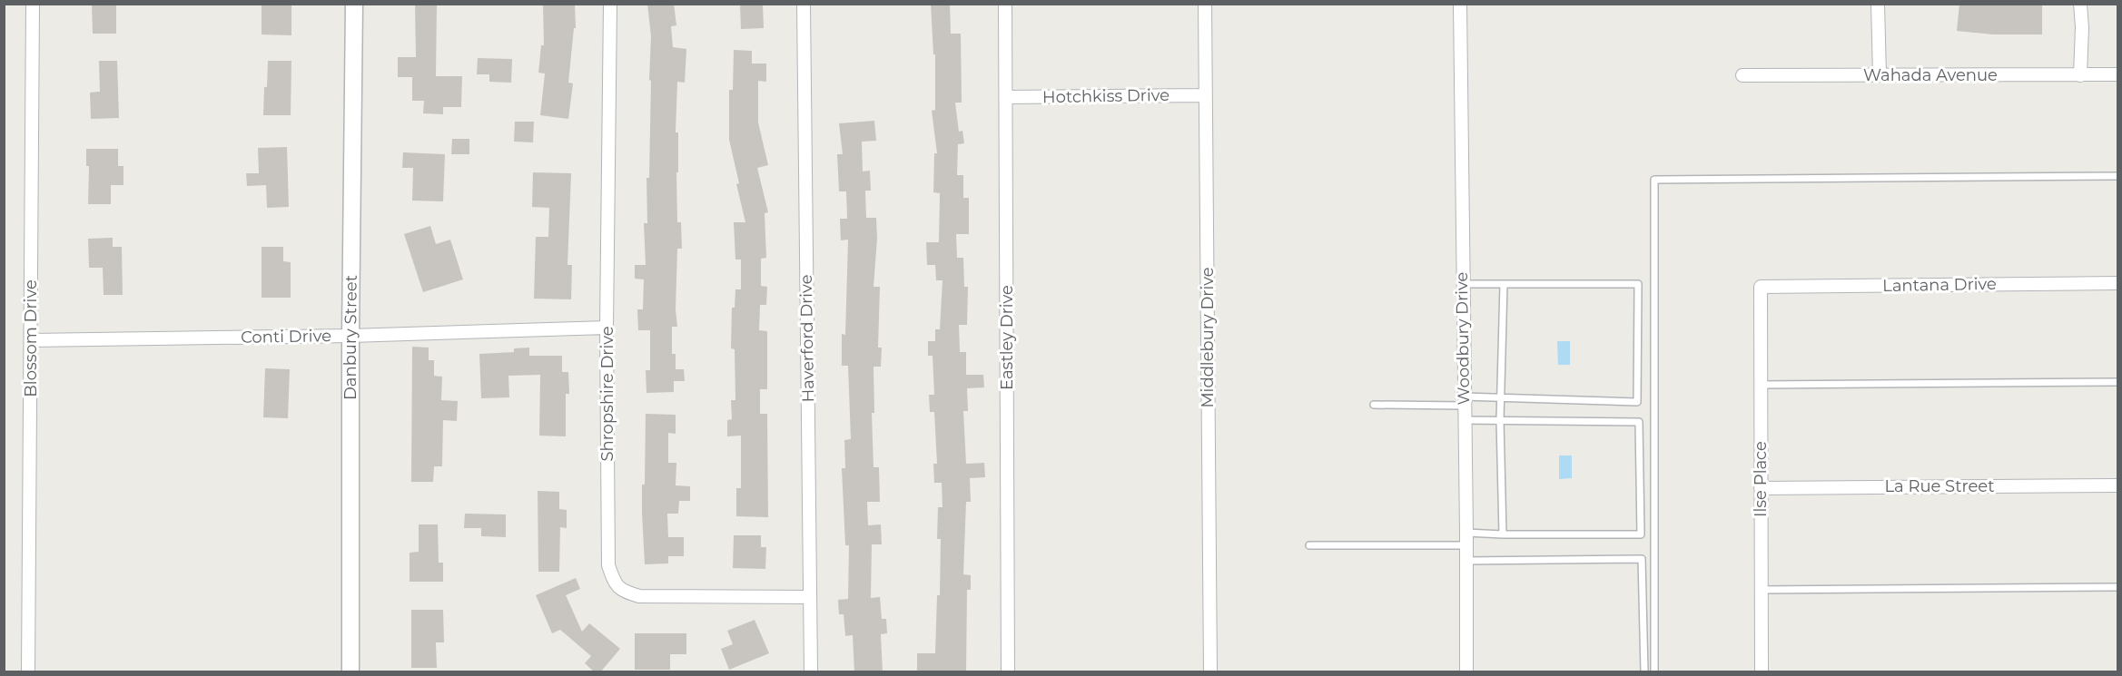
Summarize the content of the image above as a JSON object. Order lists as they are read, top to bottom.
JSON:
{
  "streets": {
    "street": [
      "Wahada Avenue",
      "Hotchkiss Drive",
      "Lantana Drive",
      "Conti Drive",
      "Danbury Street",
      "Eastley Drive",
      "Middlebury Drive",
      "Blossom Drive",
      "Haverford Drive",
      "Woodbury Drive",
      "Shropshire Drive",
      "Ilse Place",
      "La Rue Street"
    ]
  },
  "crossings": [
    ["Hotchkiss Drive", "Eastley Drive"],
    ["Hotchkiss Drive", "Middlebury Drive"],
    ["Lantana Drive", "Ilse Place"],
    ["Conti Drive", "Danbury Street"],
    ["Conti Drive", "Blossom Drive"],
    ["Conti Drive", "Shropshire Drive"],
    ["Haverford Drive", "Shropshire Drive"],
    ["Ilse Place", "La Rue Street"]
  ]
}
